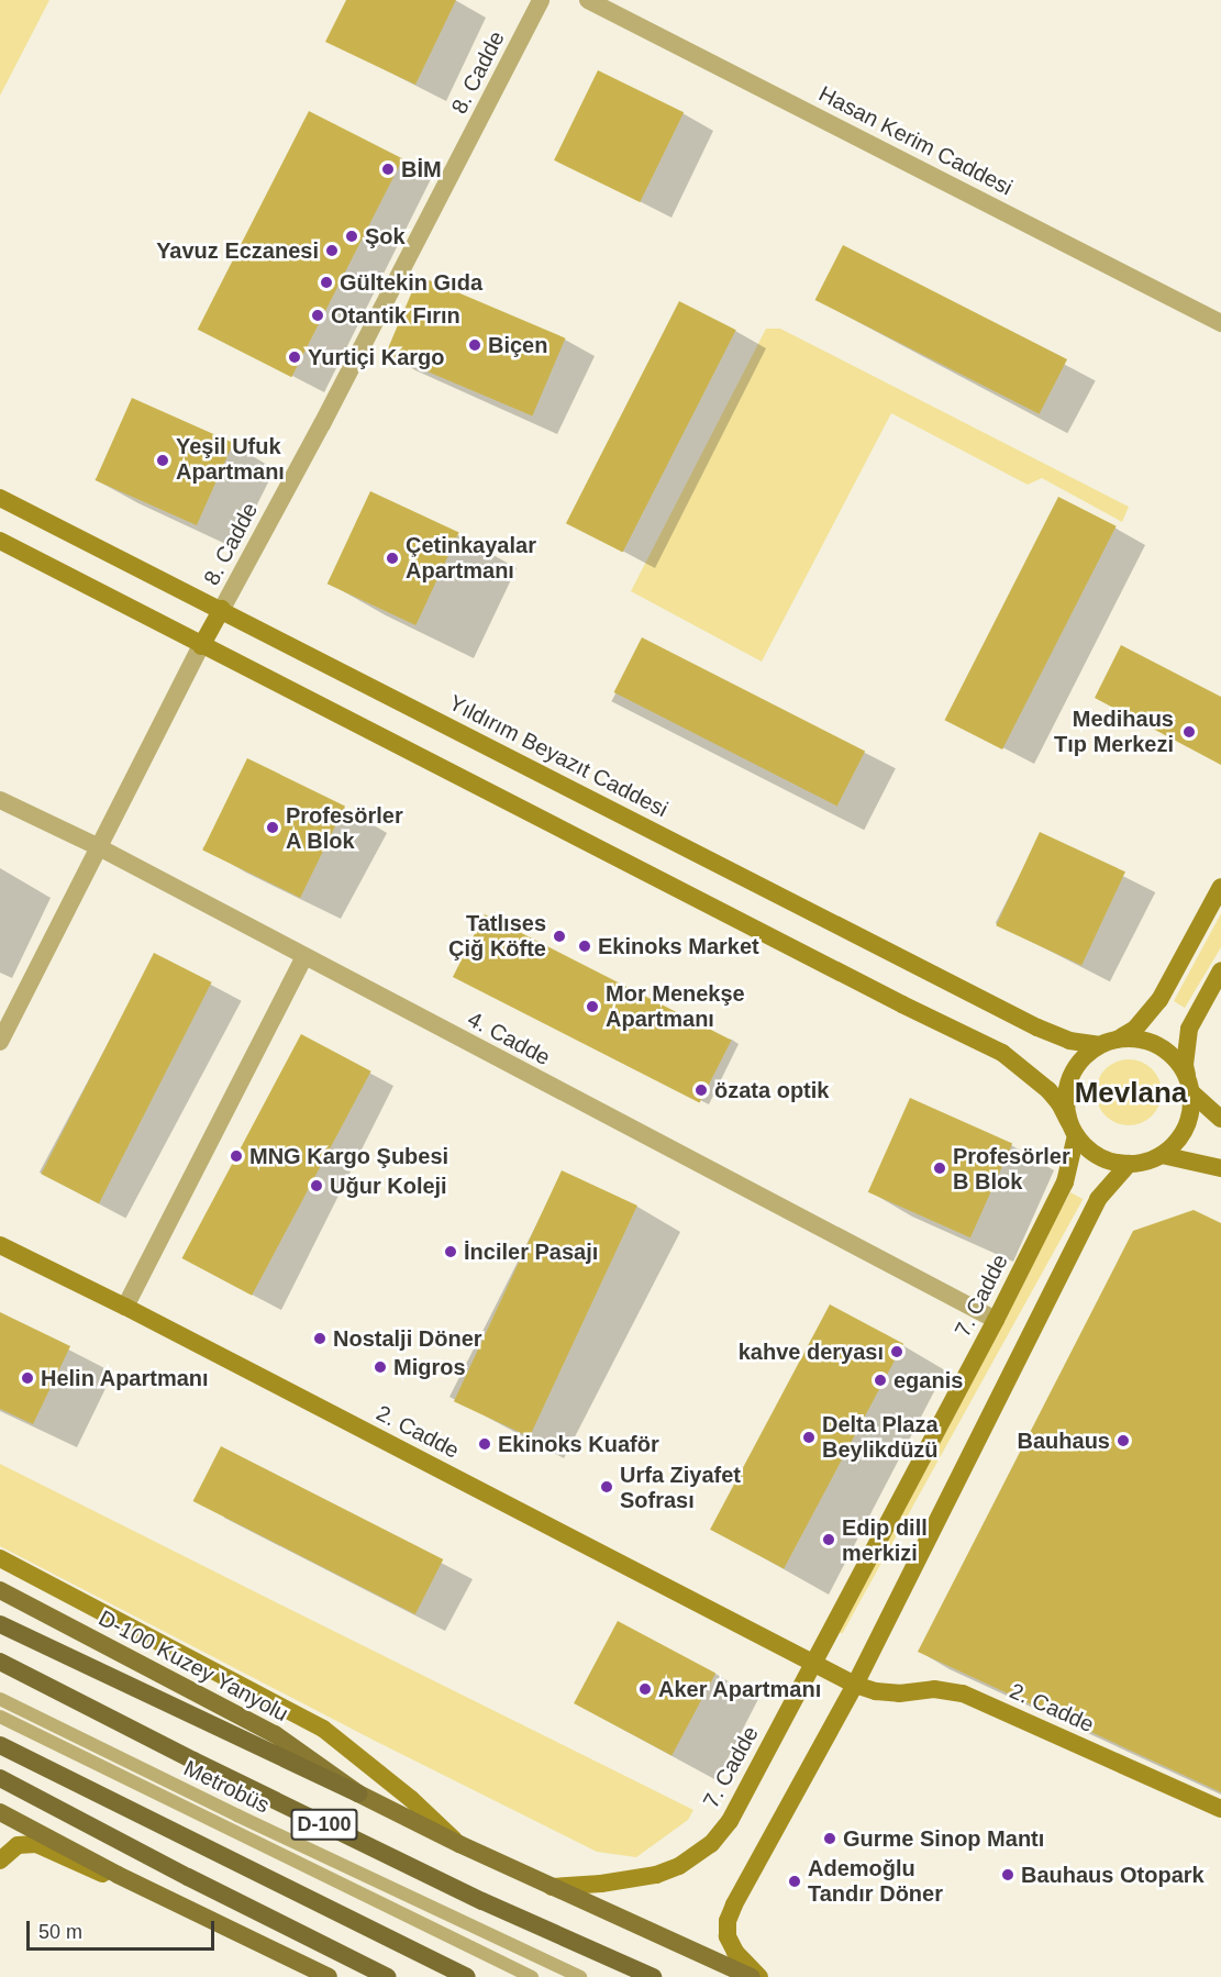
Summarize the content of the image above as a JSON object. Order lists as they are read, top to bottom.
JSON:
{
  "streets": {
    "highway": ["D-100"],
    "main road": [
      "8. Cadde",
      "Yıldırım Beyazıt Caddesi",
      "7. Cadde",
      "2. Cadde",
      "D-100 Kuzey Yanyolu"
    ],
    "street": ["Hasan Kerim Caddesi", "4. Cadde"],
    "lane": ["Metrobüs"]
  },
  "crossings": [
    ["8. Cadde", "Yıldırım Beyazıt Caddesi"],
    ["8. Cadde", "4. Cadde"],
    ["Yıldırım Beyazıt Caddesi", "7. Cadde"],
    ["4. Cadde", "7. Cadde"],
    ["7. Cadde", "2. Cadde"]
  ],
  "districts": ["Mevlana"],
  "places": [
    "BİM",
    "Şok",
    "Yavuz Eczanesi",
    "Gültekin Gıda",
    "Otantik Fırın",
    "Biçen",
    "Yurtiçi Kargo",
    "Yeşil Ufuk Apartmanı",
    "Çetinkayalar Apartmanı",
    "Medihaus Tıp Merkezi",
    "Profesörler A Blok",
    "Tatlıses Çiğ Köfte",
    "Ekinoks Market",
    "Mor Menekşe Apartmanı",
    "özata optik",
    "MNG Kargo Şubesi",
    "Profesörler B Blok",
    "Uğur Koleji",
    "İnciler Pasajı",
    "Nostalji Döner",
    "kahve deryası",
    "Migros",
    "Helin Apartmanı",
    "eganis",
    "Delta Plaza Beylikdüzü",
    "Bauhaus",
    "Ekinoks Kuaför",
    "Urfa Ziyafet Sofrası",
    "Edip dill merkizi",
    "Aker Apartmanı",
    "Gurme Sinop Mantı",
    "Bauhaus Otopark",
    "Ademoğlu Tandır Döner"
  ],
  "scale_bar": "50 m"
}
